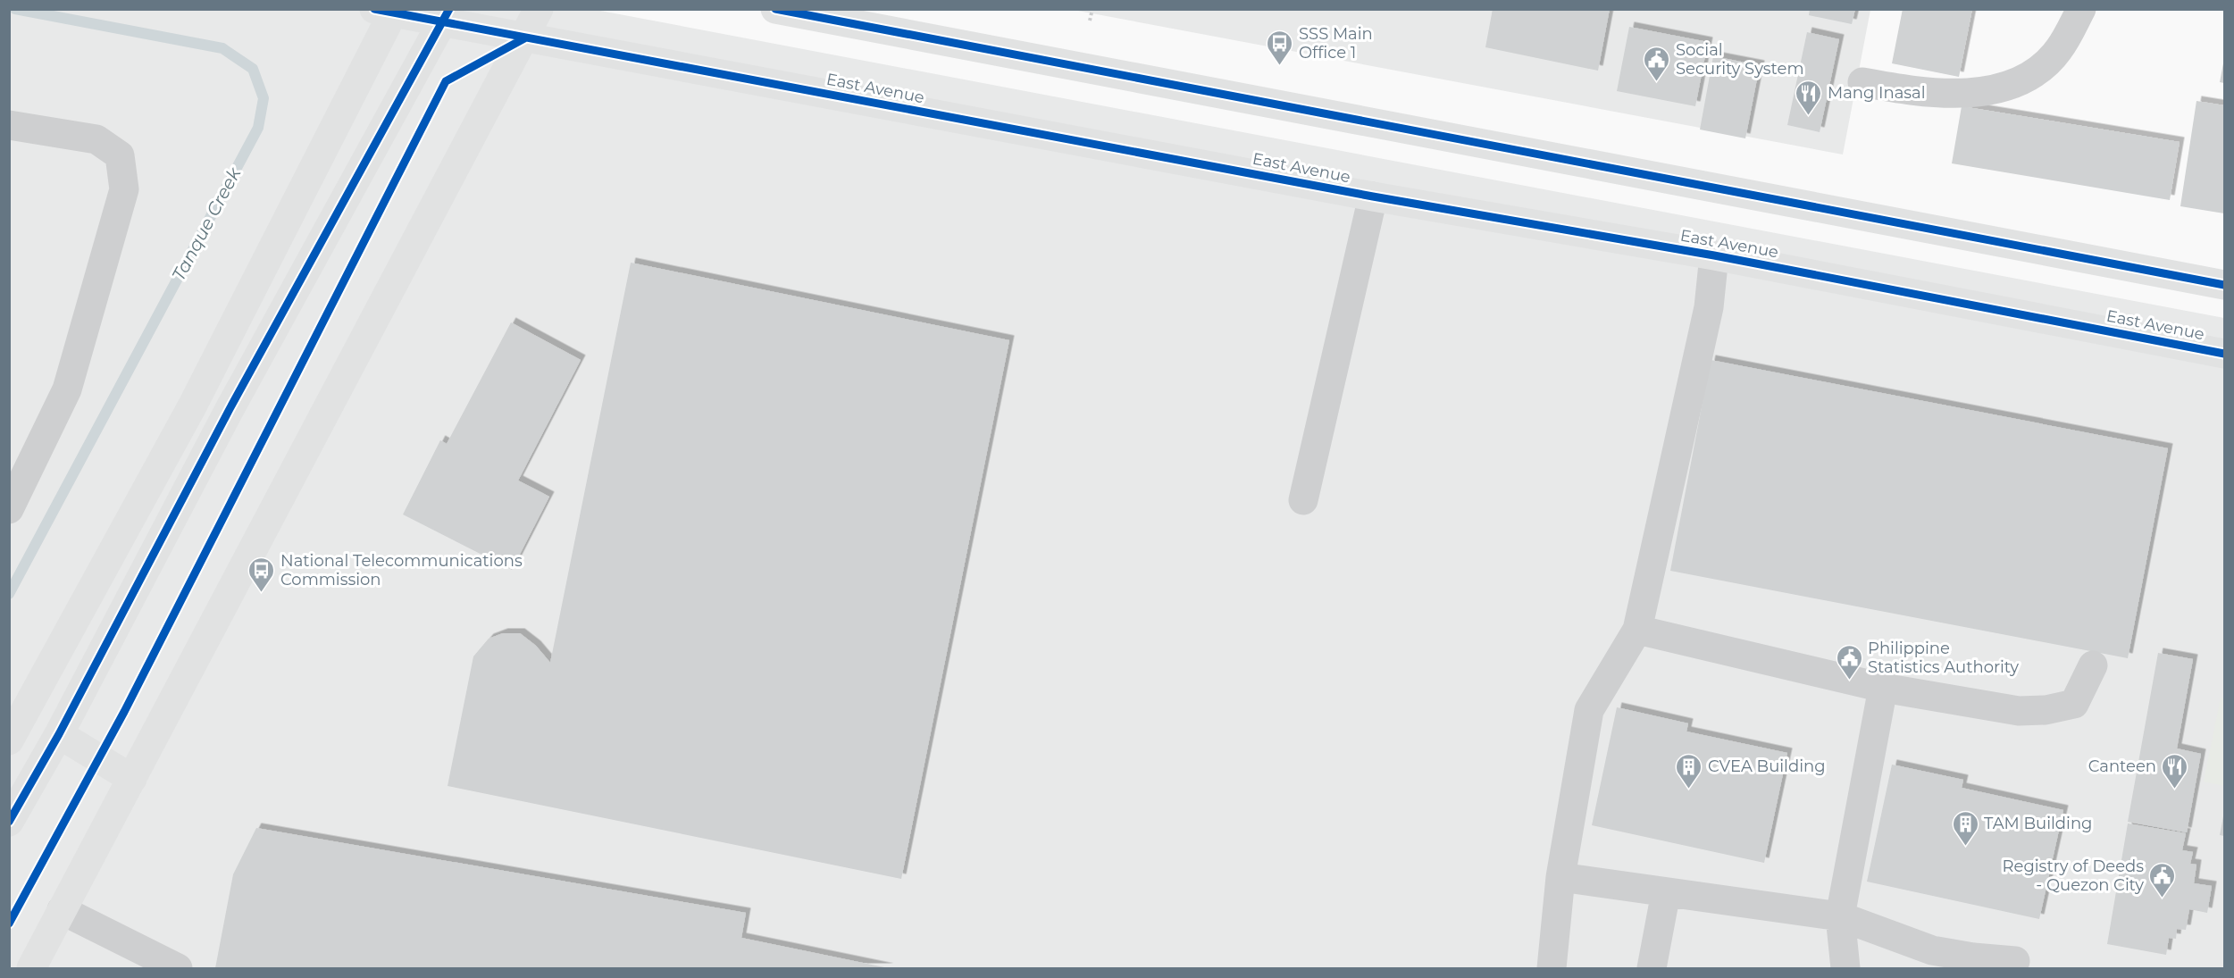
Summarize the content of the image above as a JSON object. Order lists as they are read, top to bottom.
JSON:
{
  "streets": {
    "main road": ["East Avenue"]
  },
  "water": ["Tanque Creek"],
  "places": {
    "bus stop": ["SSS Main Office 1", "National Telecommunications Commission"],
    "public building": ["Social Security System", "Philippine Statistics Authority", "Registry of Deeds - Quezon City"],
    "restaurant": ["Mang Inasal", "Canteen"],
    "building": ["CVEA Building", "TAM Building"]
  }
}
